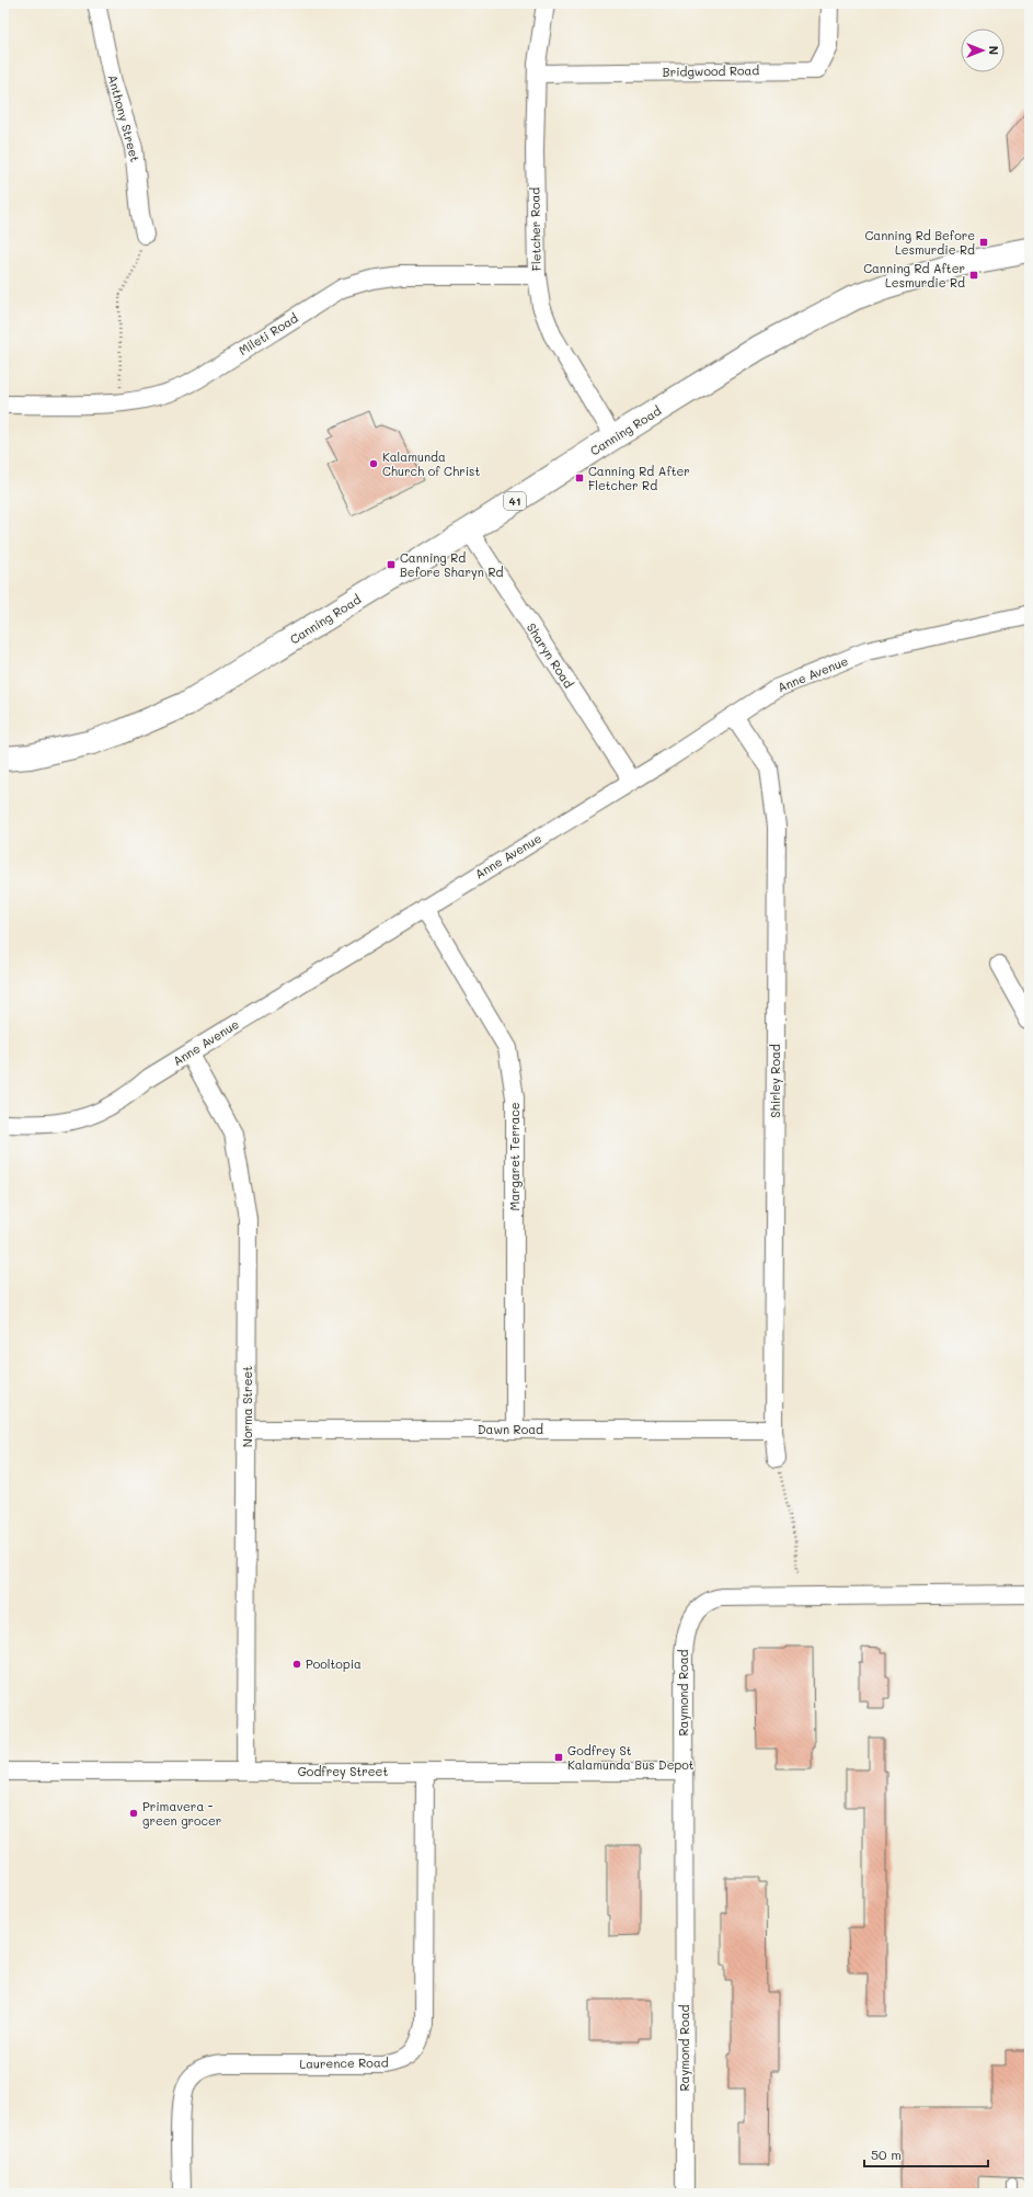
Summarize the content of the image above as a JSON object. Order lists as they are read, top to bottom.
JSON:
{
  "streets": {
    "main road": ["Canning Road", "41"],
    "street": [
      "Bridgwood Road",
      "Anthony Street",
      "Fletcher Road",
      "Mileti Road",
      "Sharyn Road",
      "Anne Avenue",
      "Shirley Road",
      "Margaret Terrace",
      "Norma Street",
      "Dawn Road",
      "Raymond Road",
      "Godfrey Street",
      "Laurence Road"
    ]
  },
  "crossings": [
    ["Bridgwood Road", "Fletcher Road"],
    ["Fletcher Road", "Mileti Road"],
    ["Fletcher Road", "Canning Road"],
    ["Canning Road", "Sharyn Road"],
    ["Sharyn Road", "Anne Avenue"],
    ["Anne Avenue", "Shirley Road"],
    ["Anne Avenue", "Margaret Terrace"],
    ["Anne Avenue", "Norma Street"],
    ["Shirley Road", "Dawn Road"],
    ["Margaret Terrace", "Dawn Road"],
    ["Norma Street", "Dawn Road"],
    ["Norma Street", "Godfrey Street"],
    ["Raymond Road", "Godfrey Street"],
    ["Godfrey Street", "Laurence Road"]
  ],
  "places": {
    "transit": [
      "Canning Rd Before Lesmurdie Rd",
      "Canning Rd After Lesmurdie Rd",
      "Canning Rd After Fletcher Rd",
      "Canning Rd Before Sharyn Rd",
      "Godfrey St Kalamunda Bus Depot"
    ],
    "other": ["Kalamunda Church of Christ", "Pooltopia", "Primavera - green grocer"]
  },
  "scale_bar": "50 m",
  "north": "right"
}
